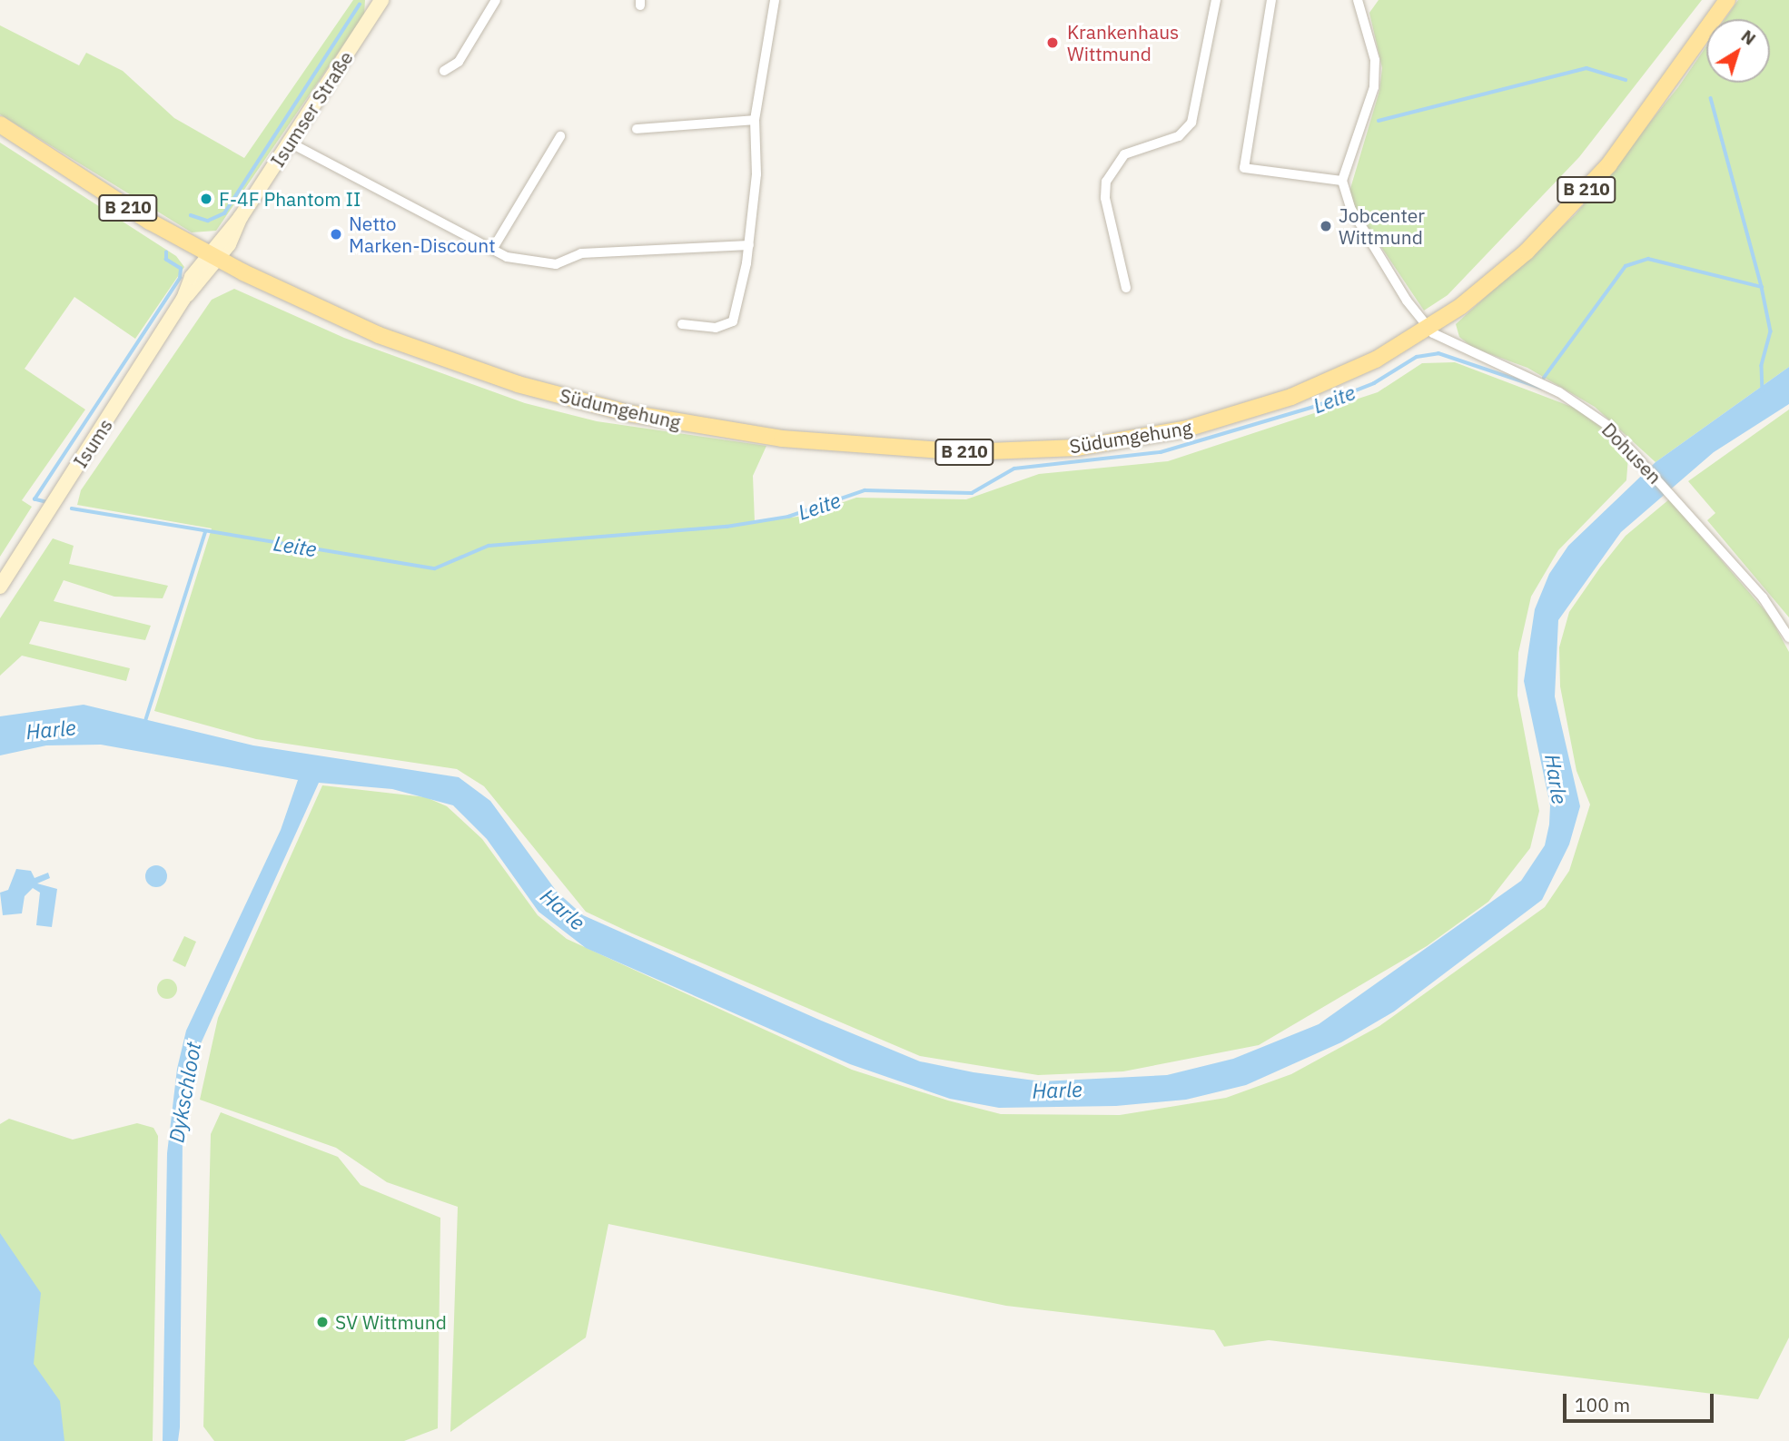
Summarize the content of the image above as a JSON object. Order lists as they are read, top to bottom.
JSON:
{
  "streets": {
    "main road": [
      "Isumser Straße",
      "B 210",
      "Südumgehung",
      "Isums"
    ],
    "street": ["Dohusen"]
  },
  "crossings": [
    ["Isumser Straße", "B 210"],
    ["Isumser Straße", "Südumgehung"],
    ["Isumser Straße", "Isums"],
    ["B 210", "Südumgehung"],
    ["B 210", "Isums"],
    ["Südumgehung", "Isums"],
    ["Südumgehung", "Dohusen"]
  ],
  "water": ["Leite", "Harle", "Dykschloot"],
  "places": [
    "Krankenhaus Wittmund",
    "F-4F Phantom II",
    "Jobcenter Wittmund",
    "Netto Marken-Discount",
    "SV Wittmund"
  ],
  "scale_bar": "100 m",
  "north": "top right"
}
